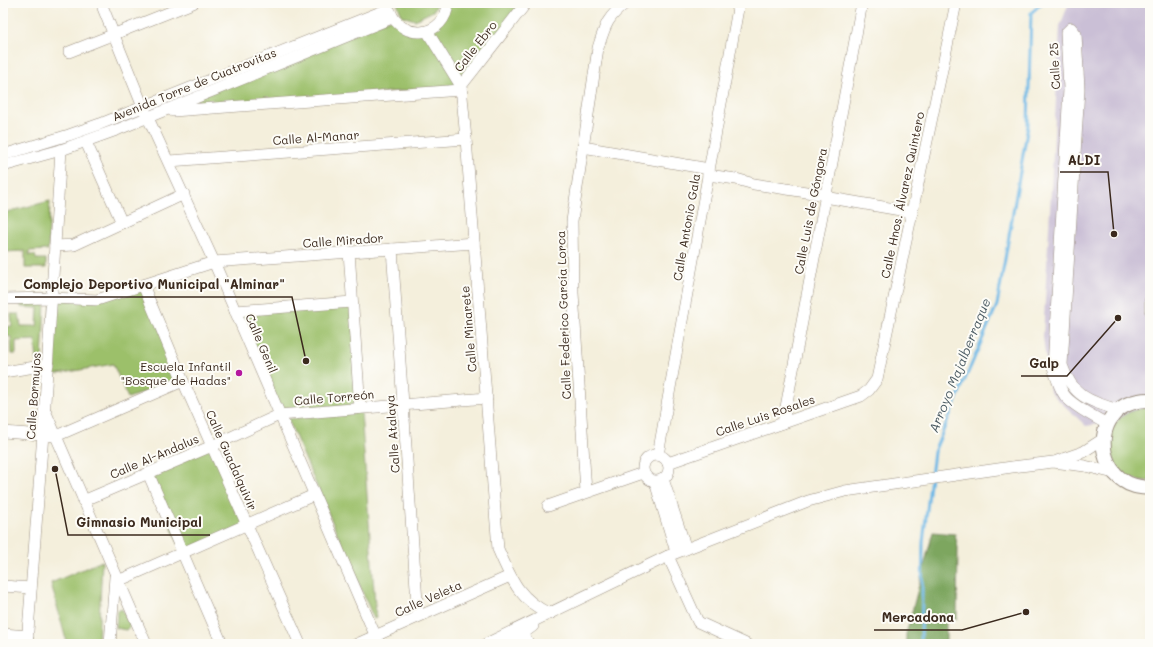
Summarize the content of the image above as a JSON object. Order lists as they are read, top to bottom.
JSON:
{
  "streets": {
    "street": [
      "Calle Ebro",
      "Calle 25",
      "Avenida Torre de Cuatrovitas",
      "Calle Al-Manar",
      "Calle Hnos. Álvarez Quintero",
      "Calle Luis de Góngora",
      "Calle Antonio Gala",
      "Calle Mirador",
      "Calle Federico García Lorca",
      "Calle Minarete",
      "Calle Genil",
      "Calle Bormujos",
      "Calle Torreón",
      "Calle Luis Rosales",
      "Calle Atalaya",
      "Calle Al-Andalus",
      "Calle Guadalquivir",
      "Calle Veleta"
    ]
  },
  "crossings": [
    ["Calle Ebro", "Calle Minarete"],
    ["Avenida Torre de Cuatrovitas", "Calle Genil"],
    ["Avenida Torre de Cuatrovitas", "Calle Bormujos"],
    ["Calle Al-Manar", "Calle Minarete"],
    ["Calle Al-Manar", "Calle Genil"],
    ["Calle Hnos. Álvarez Quintero", "Calle Luis Rosales"],
    ["Calle Luis de Góngora", "Calle Luis Rosales"],
    ["Calle Antonio Gala", "Calle Luis Rosales"],
    ["Calle Mirador", "Calle Minarete"],
    ["Calle Mirador", "Calle Genil"],
    ["Calle Mirador", "Calle Bormujos"],
    ["Calle Mirador", "Calle Atalaya"],
    ["Calle Mirador", "Calle Guadalquivir"],
    ["Calle Minarete", "Calle Torreón"],
    ["Calle Minarete", "Calle Veleta"],
    ["Calle Genil", "Calle Torreón"],
    ["Calle Genil", "Calle Al-Andalus"],
    ["Calle Genil", "Calle Veleta"],
    ["Calle Torreón", "Calle Atalaya"],
    ["Calle Torreón", "Calle Al-Andalus"],
    ["Calle Atalaya", "Calle Veleta"],
    ["Calle Al-Andalus", "Calle Guadalquivir"]
  ],
  "water": ["Arroyo Majalberraque"],
  "places": [
    "ALDI",
    "Galp",
    "Complejo Deportivo Municipal \"Alminar\"",
    "Escuela Infantil \"Bosque de Hadas\"",
    "Gimnasio Municipal",
    "Mercadona"
  ]
}
